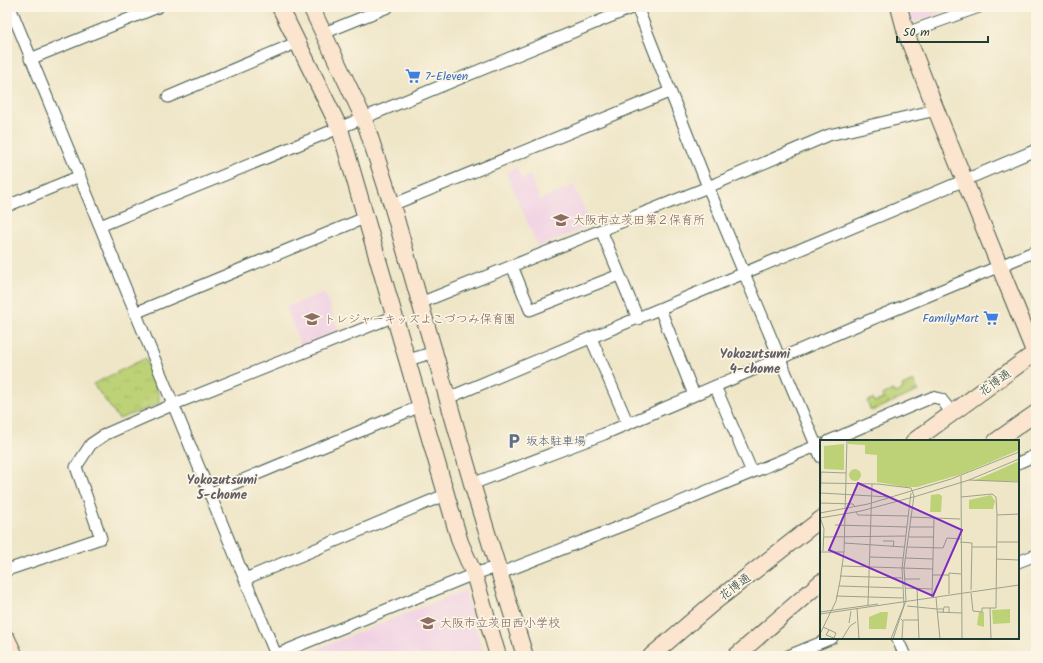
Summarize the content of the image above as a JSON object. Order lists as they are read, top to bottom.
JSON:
{
  "streets": {
    "street": ["花博通"]
  },
  "districts": ["Yokozutsumi 4-chome", "Yokozutsumi 5-chome"],
  "places": {
    "supermarket": ["7-Eleven", "FamilyMart"],
    "school or university": ["大阪市立茨田第２保育所", "トレジャーキッズよこづつみ保育園", "大阪市立茨田西小学校"],
    "parking": ["坂本駐車場"]
  },
  "scale_bar": "50 m"
}
